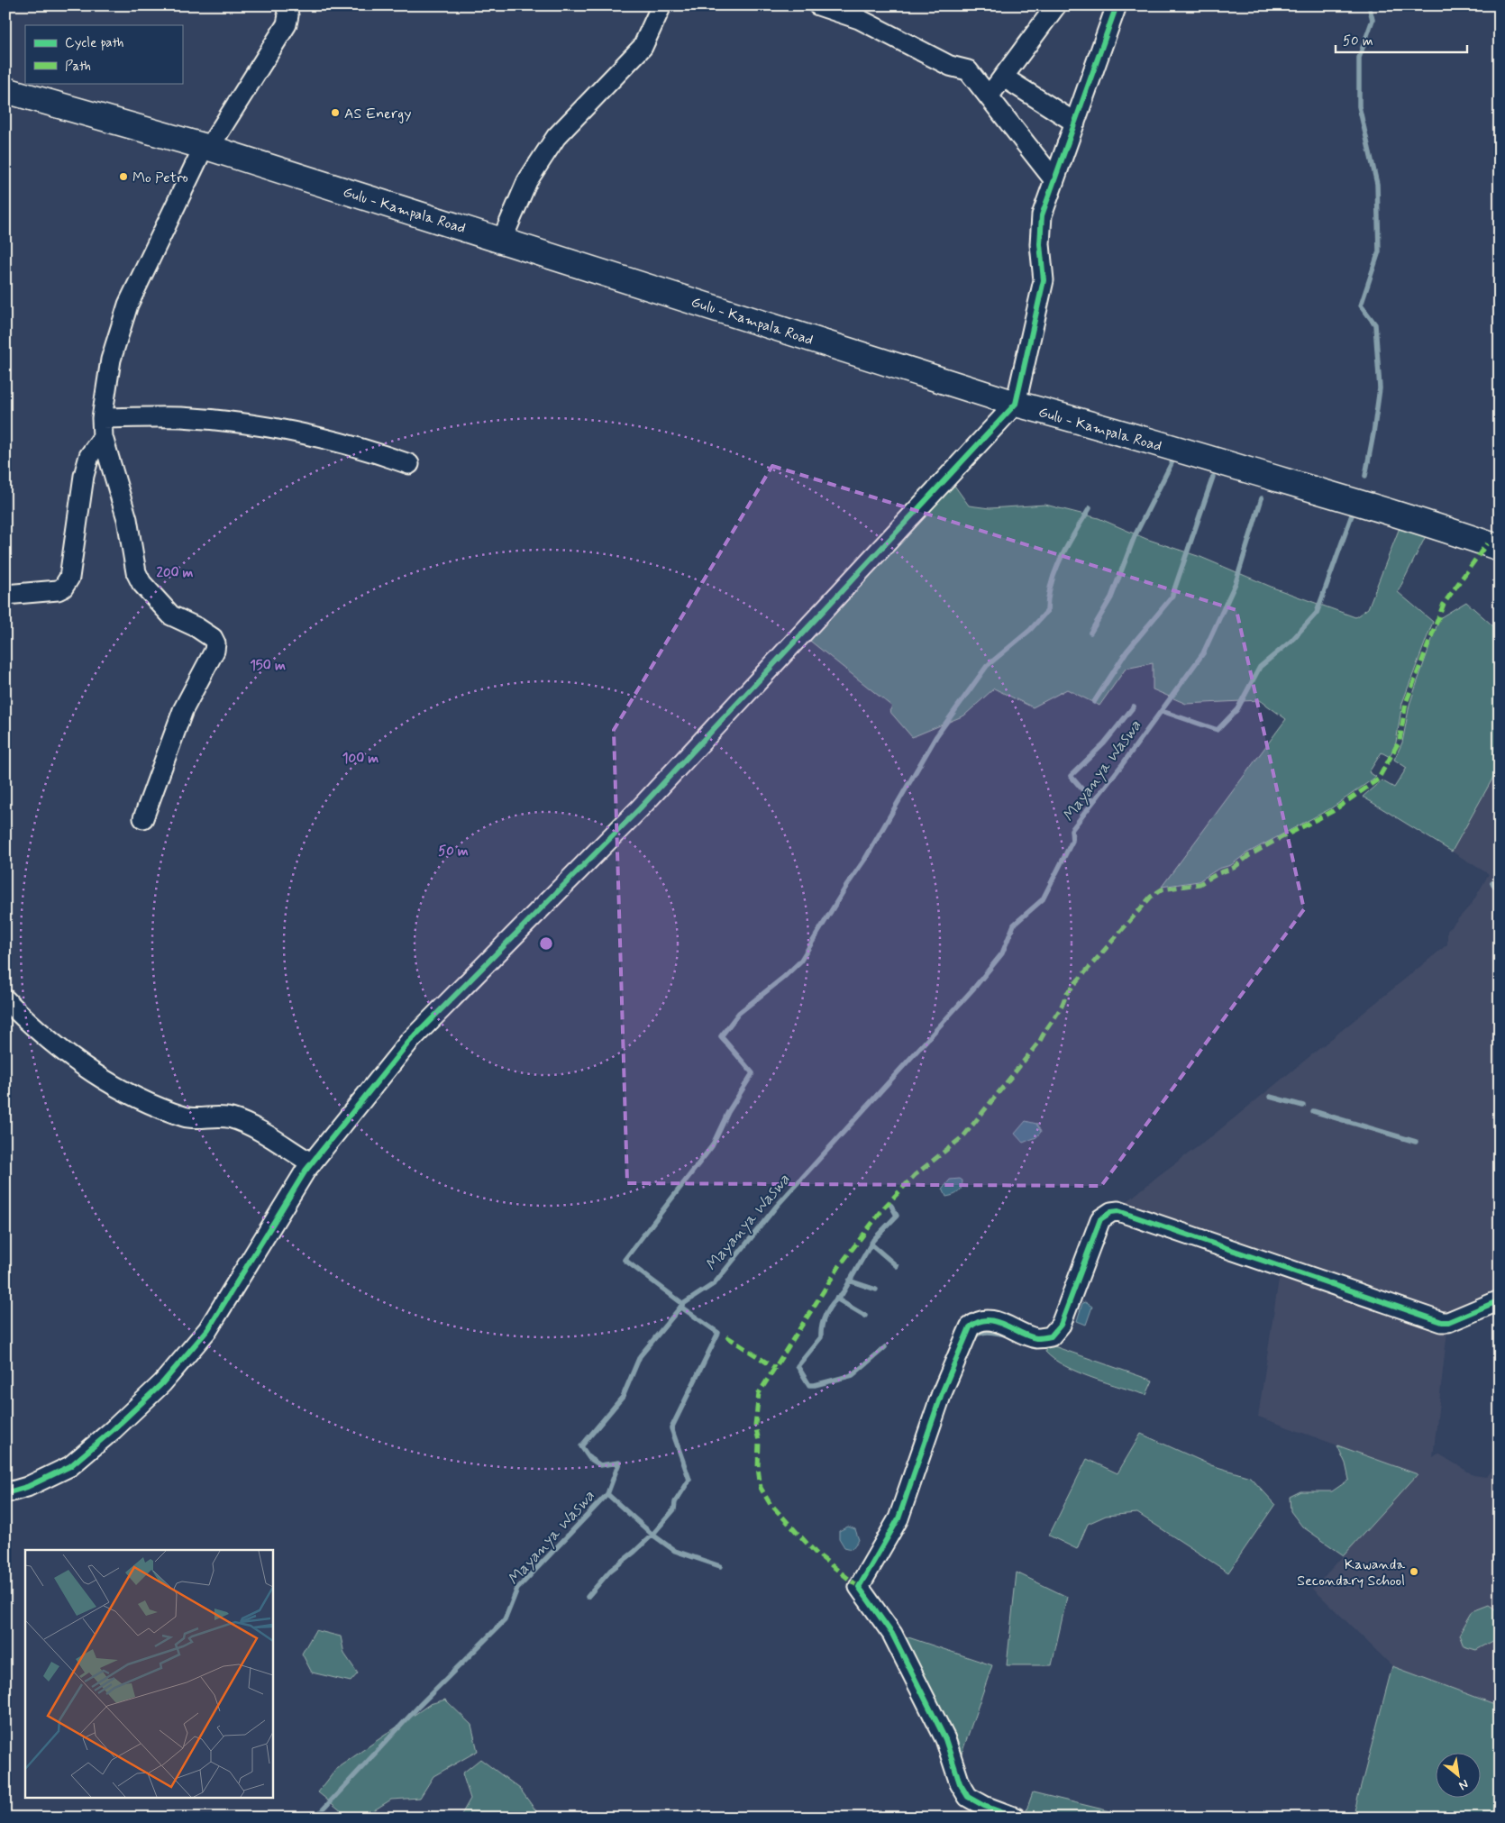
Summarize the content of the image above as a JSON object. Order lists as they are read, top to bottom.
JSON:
{
  "streets": {
    "main road": ["Gulu - Kampala Road"]
  },
  "water": ["Mayanya Waswa"],
  "places": ["AS Energy", "Mo Petro", "Kawanda Secondary School"],
  "legend": ["Cycle path", "Path"],
  "scale_bar": "50 m",
  "north": "bottom right",
  "rings": [
    "200 m",
    "150 m",
    "100 m",
    "50 m"
  ]
}
